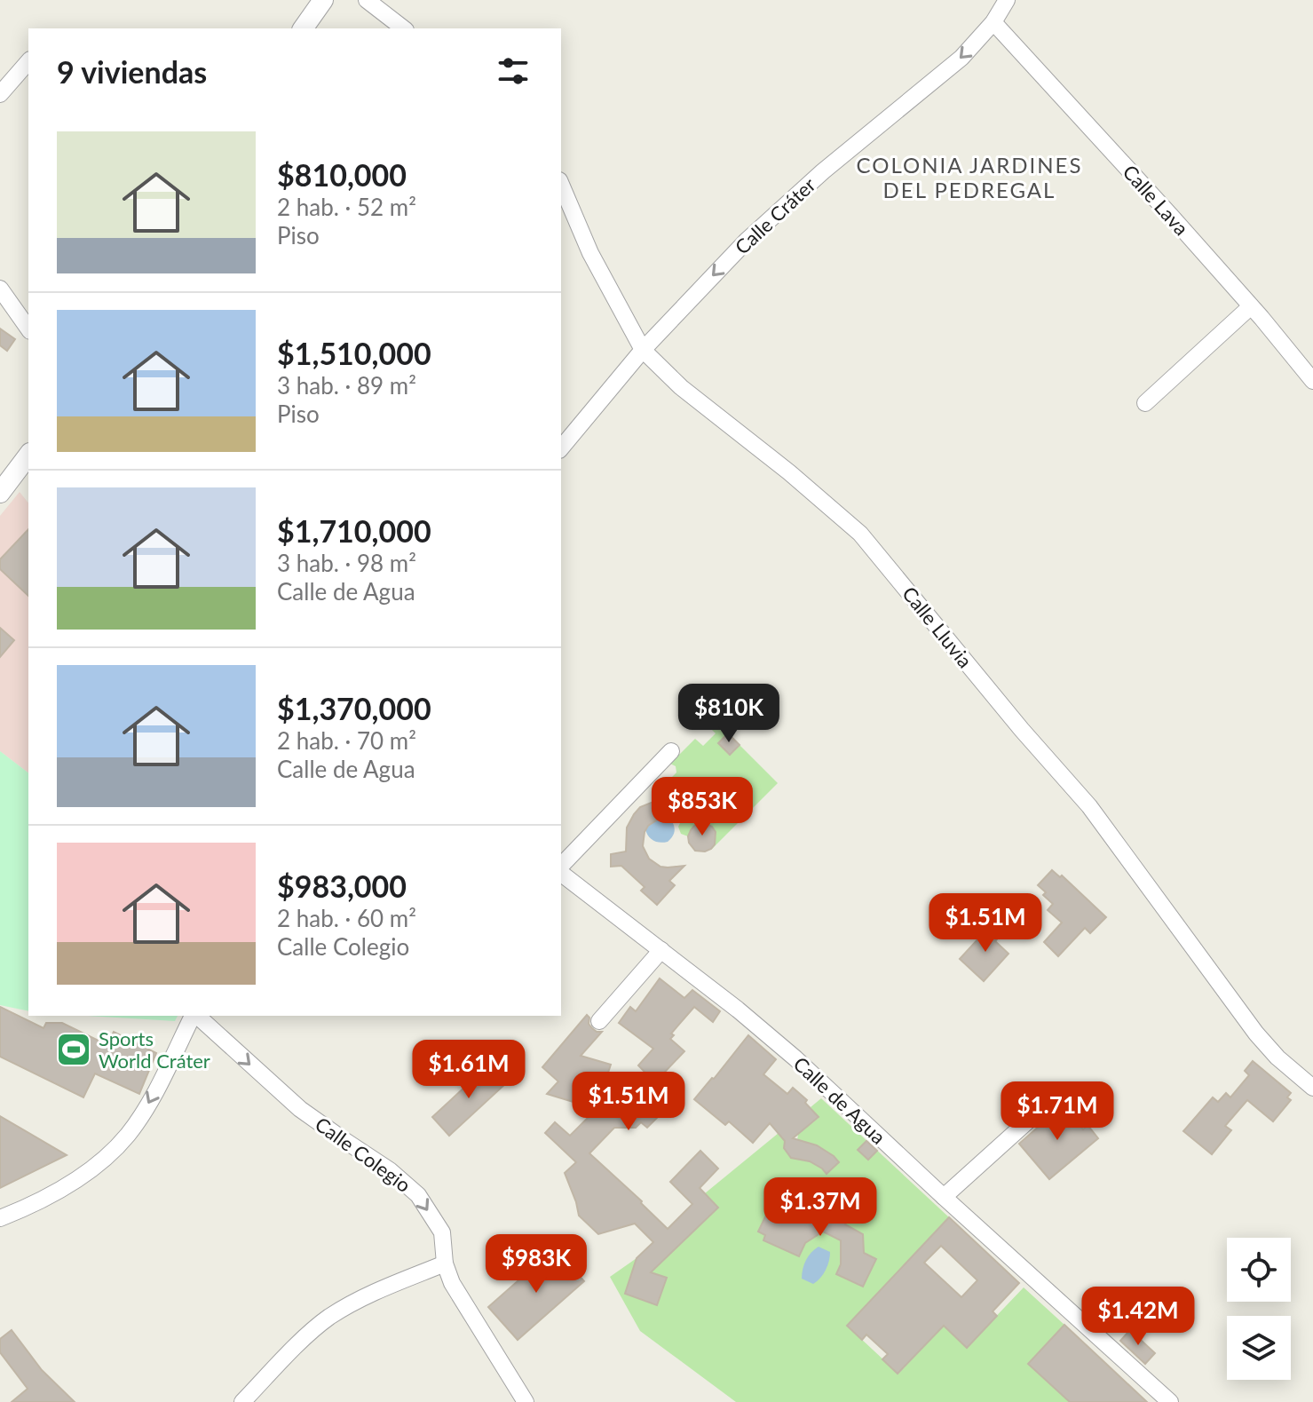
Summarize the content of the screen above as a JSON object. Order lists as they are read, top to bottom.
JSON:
{
  "streets": {
    "street": [
      "Calle Lava",
      "Calle Cráter",
      "Calle Lluvia",
      "Calle de Agua",
      "Calle Colegio"
    ]
  },
  "crossings": [
    ["Calle Lava", "Calle Cráter"],
    ["Calle Cráter", "Calle Lluvia"]
  ],
  "one_way": ["Calle Cráter", "Calle Colegio"],
  "districts": ["COLONIA JARDINES DEL PEDREGAL"],
  "places": {
    "sports": ["Sports World Cráter"]
  },
  "page": {
    "heading": "9 viviendas",
    "list": [
      {
        "name": "$810,000",
        "note": "2 hab. · 52 m² · Piso"
      },
      {
        "name": "$1,510,000",
        "note": "3 hab. · 89 m² · Piso"
      },
      {
        "name": "$1,710,000",
        "note": "3 hab. · 98 m² · Calle de Agua"
      },
      {
        "name": "$1,370,000",
        "note": "2 hab. · 70 m² · Calle de Agua"
      },
      {
        "name": "$983,000",
        "note": "2 hab. · 60 m² · Calle Colegio"
      }
    ],
    "price": [
      "$810K",
      "$853K",
      "$1.51M",
      "$1.61M",
      "$1.51M",
      "$1.71M",
      "$1.37M",
      "$983K",
      "$1.42M"
    ]
  }
}
